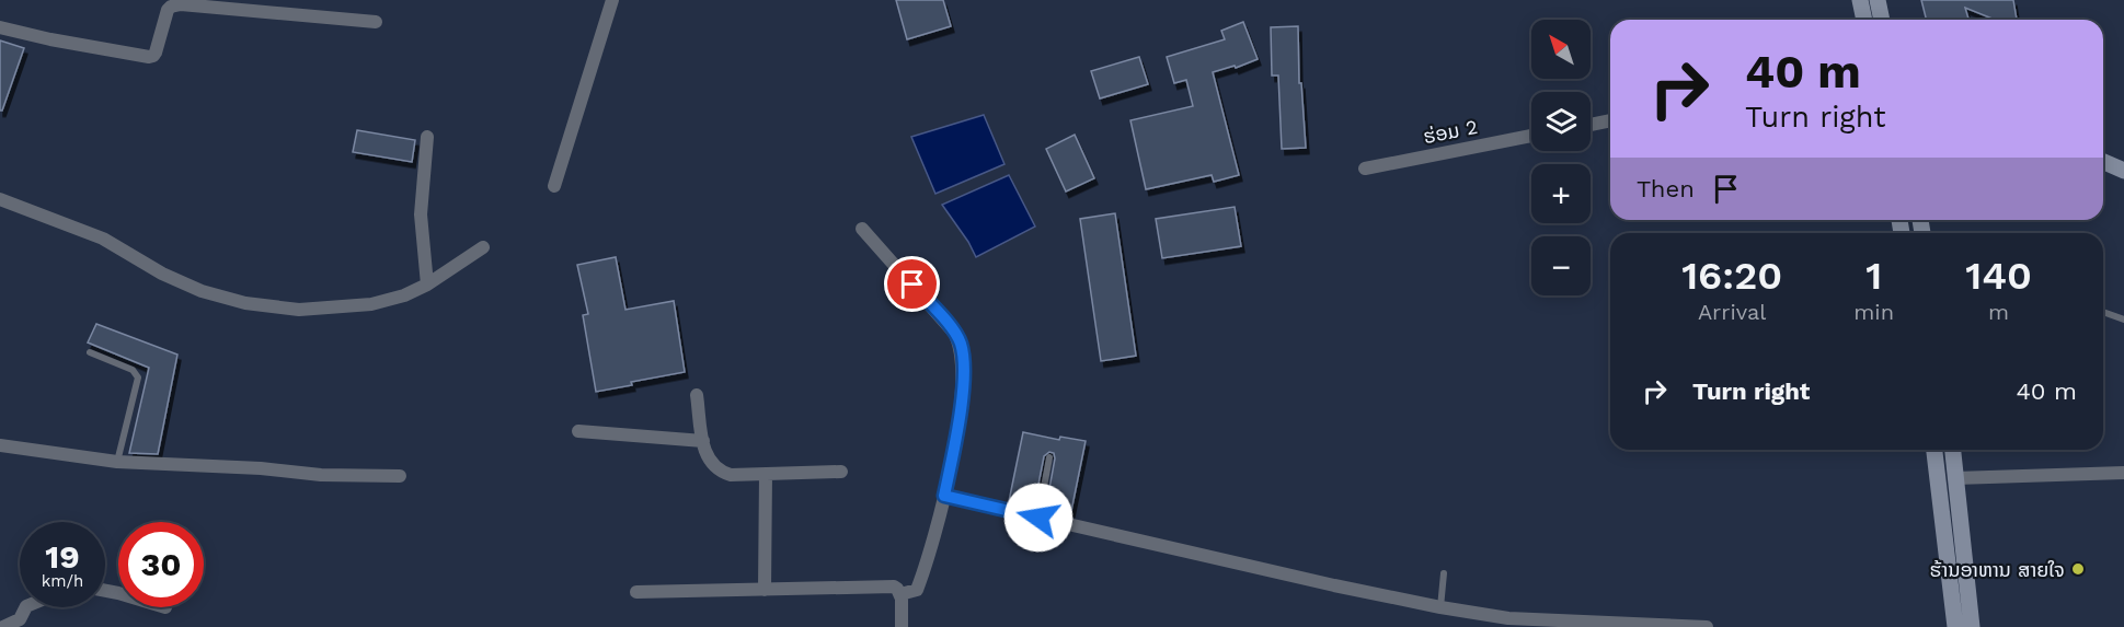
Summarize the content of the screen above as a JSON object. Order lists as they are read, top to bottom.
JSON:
{
  "streets": {
    "street": ["ຮ່ອມ 2"]
  },
  "places": ["ຮ້ານອາຫານ ສາຍໃຈ"],
  "north": "top left",
  "page": {
    "map_buttons": ["+", "−"],
    "turn": ["40 m", "Turn right"],
    "then": "Then",
    "eta": [
      "16:20",
      "Arrival",
      "1",
      "min",
      "140",
      "m"
    ],
    "list": [
      {
        "name": "Turn right",
        "value": "40 m"
      }
    ],
    "speed": "19 km/h",
    "limit": "30"
  }
}
